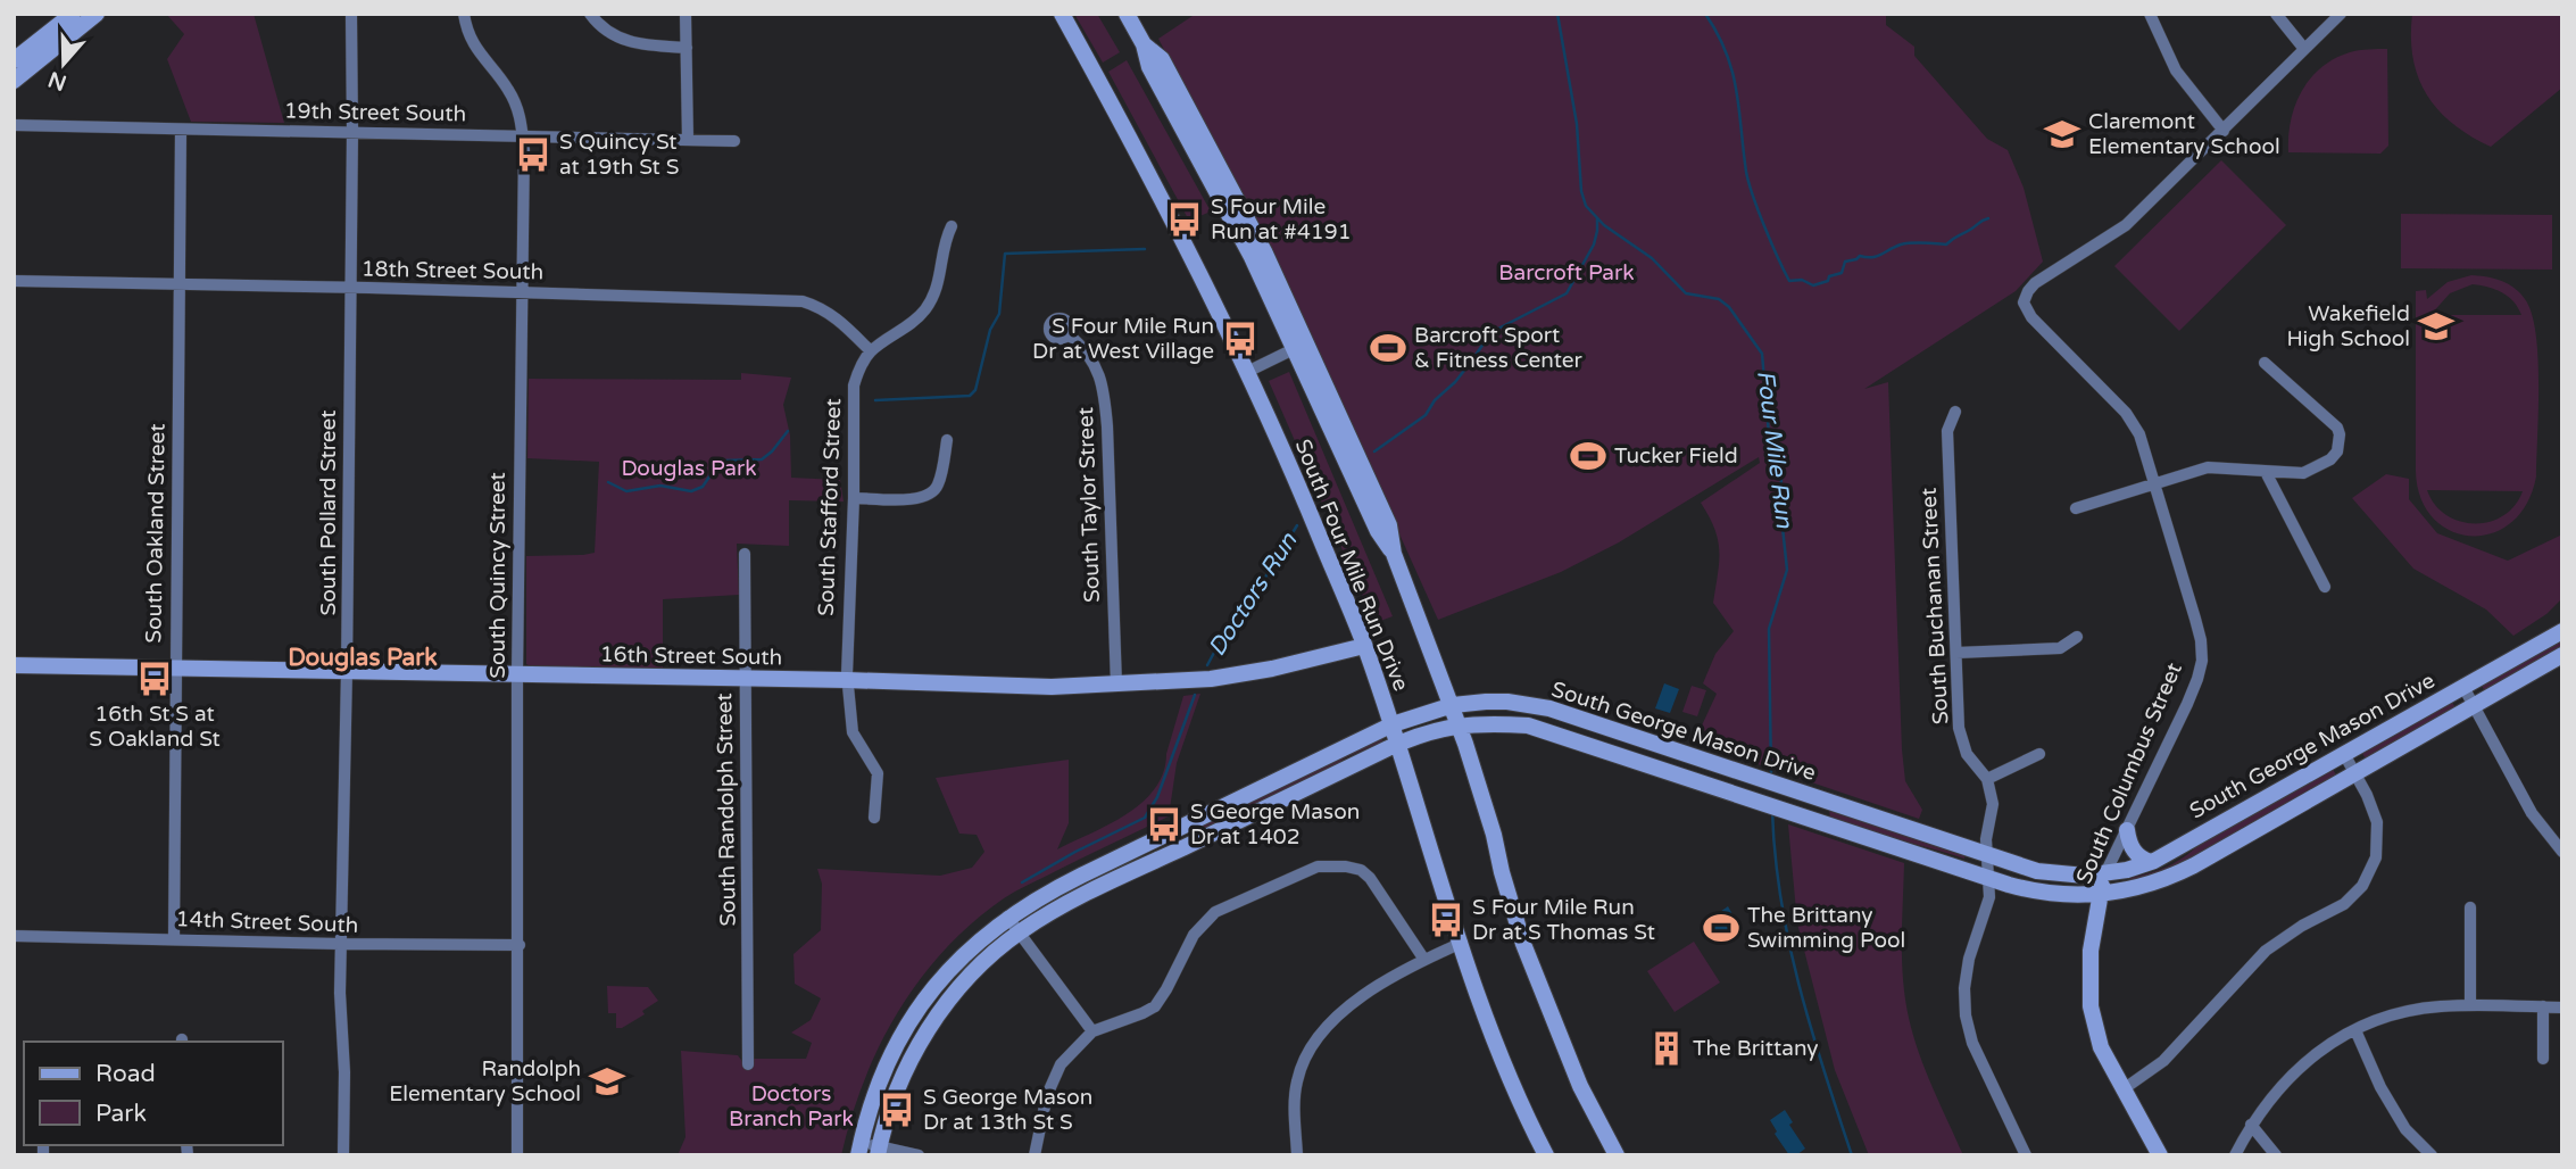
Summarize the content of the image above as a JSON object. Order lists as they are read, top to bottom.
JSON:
{
  "streets": {
    "main road": [
      "South Four Mile Run Drive",
      "16th Street South",
      "South George Mason Drive",
      "South Columbus Street"
    ],
    "street": [
      "19th Street South",
      "18th Street South",
      "South Taylor Street",
      "South Stafford Street",
      "South Pollard Street",
      "South Oakland Street",
      "South Quincy Street",
      "South Buchanan Street",
      "South Randolph Street",
      "14th Street South"
    ]
  },
  "crossings": [
    ["19th Street South", "South Pollard Street"],
    ["19th Street South", "South Oakland Street"],
    ["19th Street South", "South Quincy Street"],
    ["18th Street South", "South Stafford Street"],
    ["18th Street South", "South Pollard Street"],
    ["18th Street South", "South Oakland Street"],
    ["18th Street South", "South Quincy Street"],
    ["South Taylor Street", "16th Street South"],
    ["South Stafford Street", "16th Street South"],
    ["South Pollard Street", "16th Street South"],
    ["South Pollard Street", "14th Street South"],
    ["South Oakland Street", "16th Street South"],
    ["South Oakland Street", "14th Street South"],
    ["South Four Mile Run Drive", "16th Street South"],
    ["South Four Mile Run Drive", "South George Mason Drive"],
    ["South Quincy Street", "16th Street South"],
    ["South Quincy Street", "14th Street South"],
    ["16th Street South", "South Randolph Street"],
    ["South George Mason Drive", "South Columbus Street"]
  ],
  "districts": ["Douglas Park"],
  "water": ["Four Mile Run", "Doctors Run"],
  "parks": ["Barcroft Park", "Douglas Park", "Doctors Branch Park"],
  "places": {
    "school or university": ["Claremont Elementary School", "Wakefield High School", "Randolph Elementary School"],
    "bus stop": [
      "S Quincy St at 19th St S",
      "S Four Mile Run at #4191",
      "S Four Mile Run Dr at West Village",
      "16th St S at S Oakland St",
      "S George Mason Dr at 1402",
      "S Four Mile Run Dr at S Thomas St",
      "S George Mason Dr at 13th St S"
    ],
    "sports": ["Barcroft Sport & Fitness Center", "Tucker Field", "The Brittany Swimming Pool"],
    "building": ["The Brittany"]
  },
  "legend": ["Road", "Park"],
  "north": "bottom"
}
